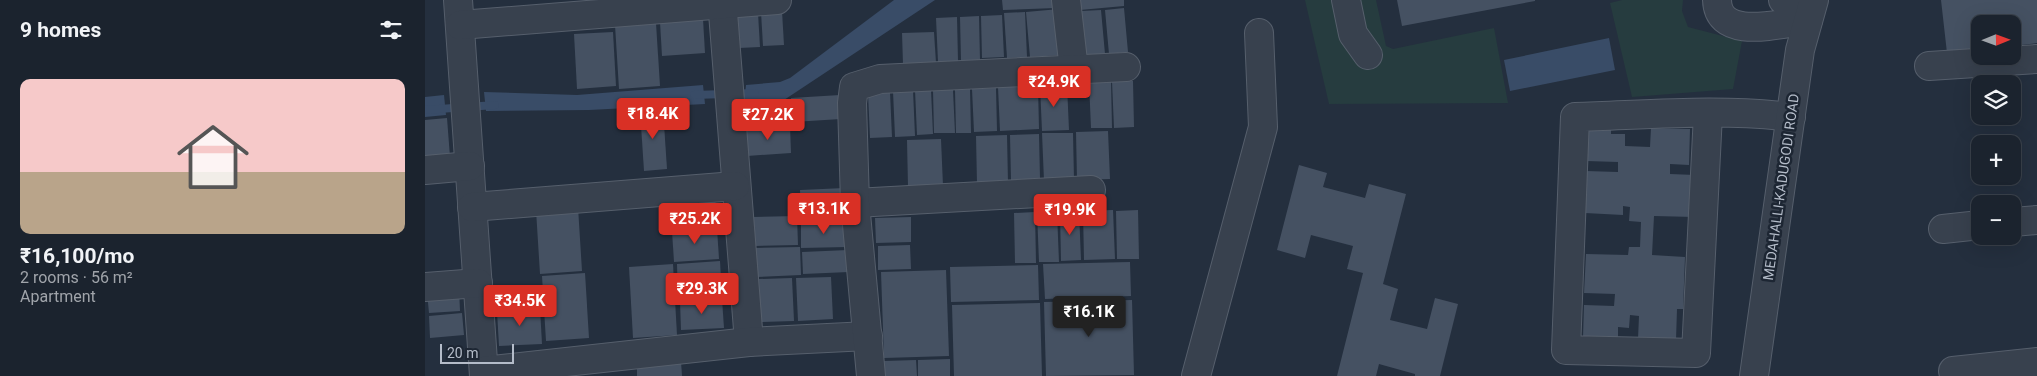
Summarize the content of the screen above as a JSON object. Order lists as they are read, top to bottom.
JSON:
{
  "streets": {
    "street": ["MEDAHALLI-KADUGODI ROAD"]
  },
  "scale_bar": "20 m",
  "north": "right",
  "page": {
    "heading": "9 homes",
    "map_buttons": ["+", "−"],
    "list": [
      {
        "name": "₹16,100/mo",
        "note": "2 rooms · 56 m² · Apartment"
      }
    ],
    "price": [
      "₹24.9K",
      "₹18.4K",
      "₹27.2K",
      "₹13.1K",
      "₹19.9K",
      "₹25.2K",
      "₹29.3K",
      "₹34.5K",
      "₹16.1K"
    ],
    "scale": "20 m"
  }
}
